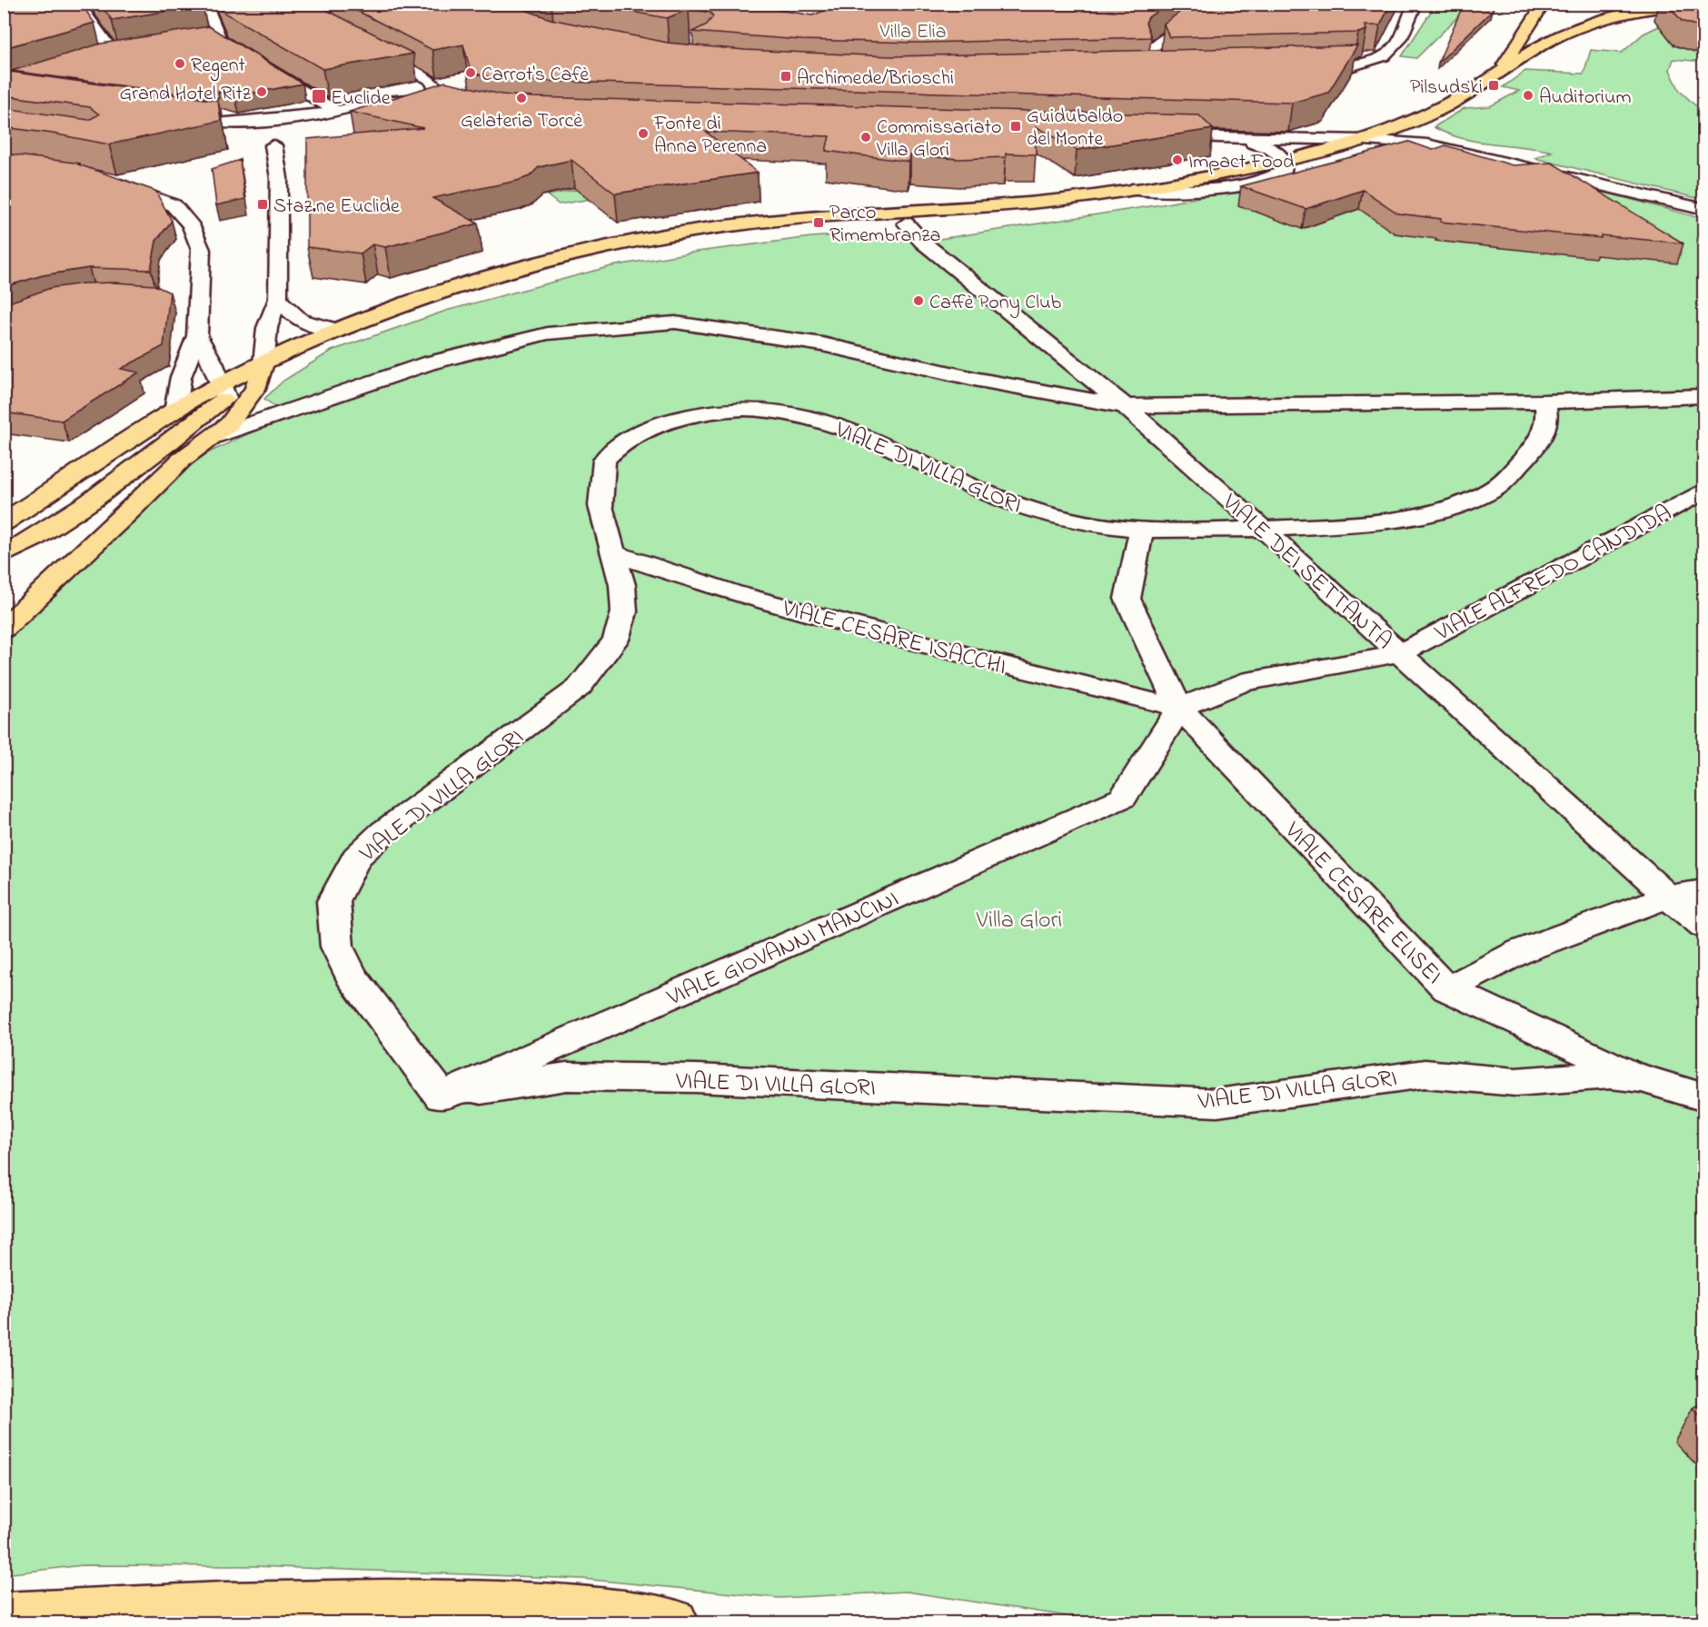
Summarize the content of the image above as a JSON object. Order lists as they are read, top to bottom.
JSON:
{
  "streets": {
    "street": [
      "VIALE DI VILLA GLORI",
      "VIALE DEI SETTANTA",
      "VIALE ALFREDO CANDIDA",
      "VIALE CESARE ISACCHI",
      "VIALE CESARE ELISEI",
      "VIALE GIOVANNI MANCINI"
    ]
  },
  "crossings": [
    ["VIALE DI VILLA GLORI", "VIALE DEI SETTANTA"],
    ["VIALE DI VILLA GLORI", "VIALE CESARE ISACCHI"],
    ["VIALE DI VILLA GLORI", "VIALE CESARE ELISEI"],
    ["VIALE DI VILLA GLORI", "VIALE GIOVANNI MANCINI"],
    ["VIALE DEI SETTANTA", "VIALE ALFREDO CANDIDA"],
    ["VIALE ALFREDO CANDIDA", "VIALE CESARE ISACCHI"],
    ["VIALE ALFREDO CANDIDA", "VIALE CESARE ELISEI"],
    ["VIALE ALFREDO CANDIDA", "VIALE GIOVANNI MANCINI"],
    ["VIALE CESARE ISACCHI", "VIALE CESARE ELISEI"],
    ["VIALE CESARE ISACCHI", "VIALE GIOVANNI MANCINI"],
    ["VIALE CESARE ELISEI", "VIALE GIOVANNI MANCINI"]
  ],
  "parks": ["Villa Elia", "Villa Glori"],
  "places": {
    "other": [
      "Regent",
      "Carrot's Cafè",
      "Grand Hotel Ritz",
      "Auditorium",
      "Gelateria Torcè",
      "Fonte di Anna Perenna",
      "Commissariato Villa Glori",
      "Impact Food",
      "Caffè Pony Club"
    ],
    "transit": [
      "Archimede/Brioschi",
      "Pilsudski",
      "Euclide",
      "Guidubaldo del Monte",
      "Staz.ne Euclide",
      "Parco Rimembranza"
    ]
  }
}
